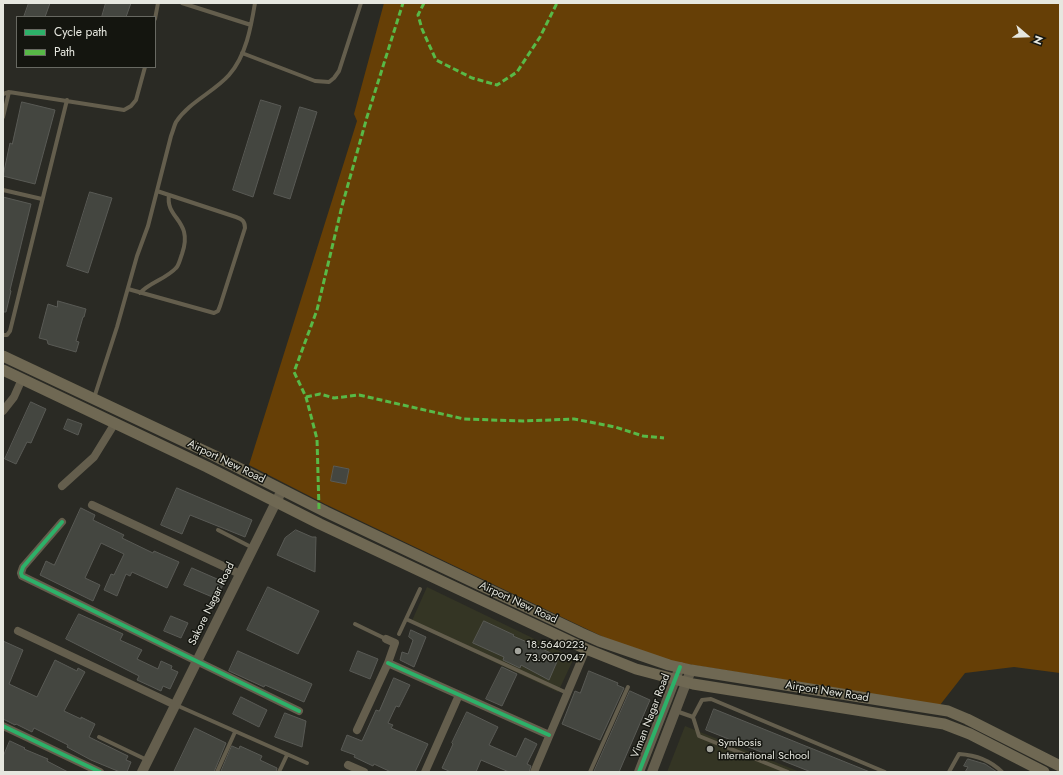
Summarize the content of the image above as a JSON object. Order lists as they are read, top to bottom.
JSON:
{
  "streets": {
    "main road": ["Airport New Road"],
    "street": ["Sakore Nagar Road", "Viman Nagar Road"]
  },
  "crossings": [
    ["Airport New Road", "Sakore Nagar Road"],
    ["Airport New Road", "Viman Nagar Road"]
  ],
  "places": ["18.5640223, 73.9070947", "Symbosis International School"],
  "legend": ["Cycle path", "Path"],
  "north": "right"
}
